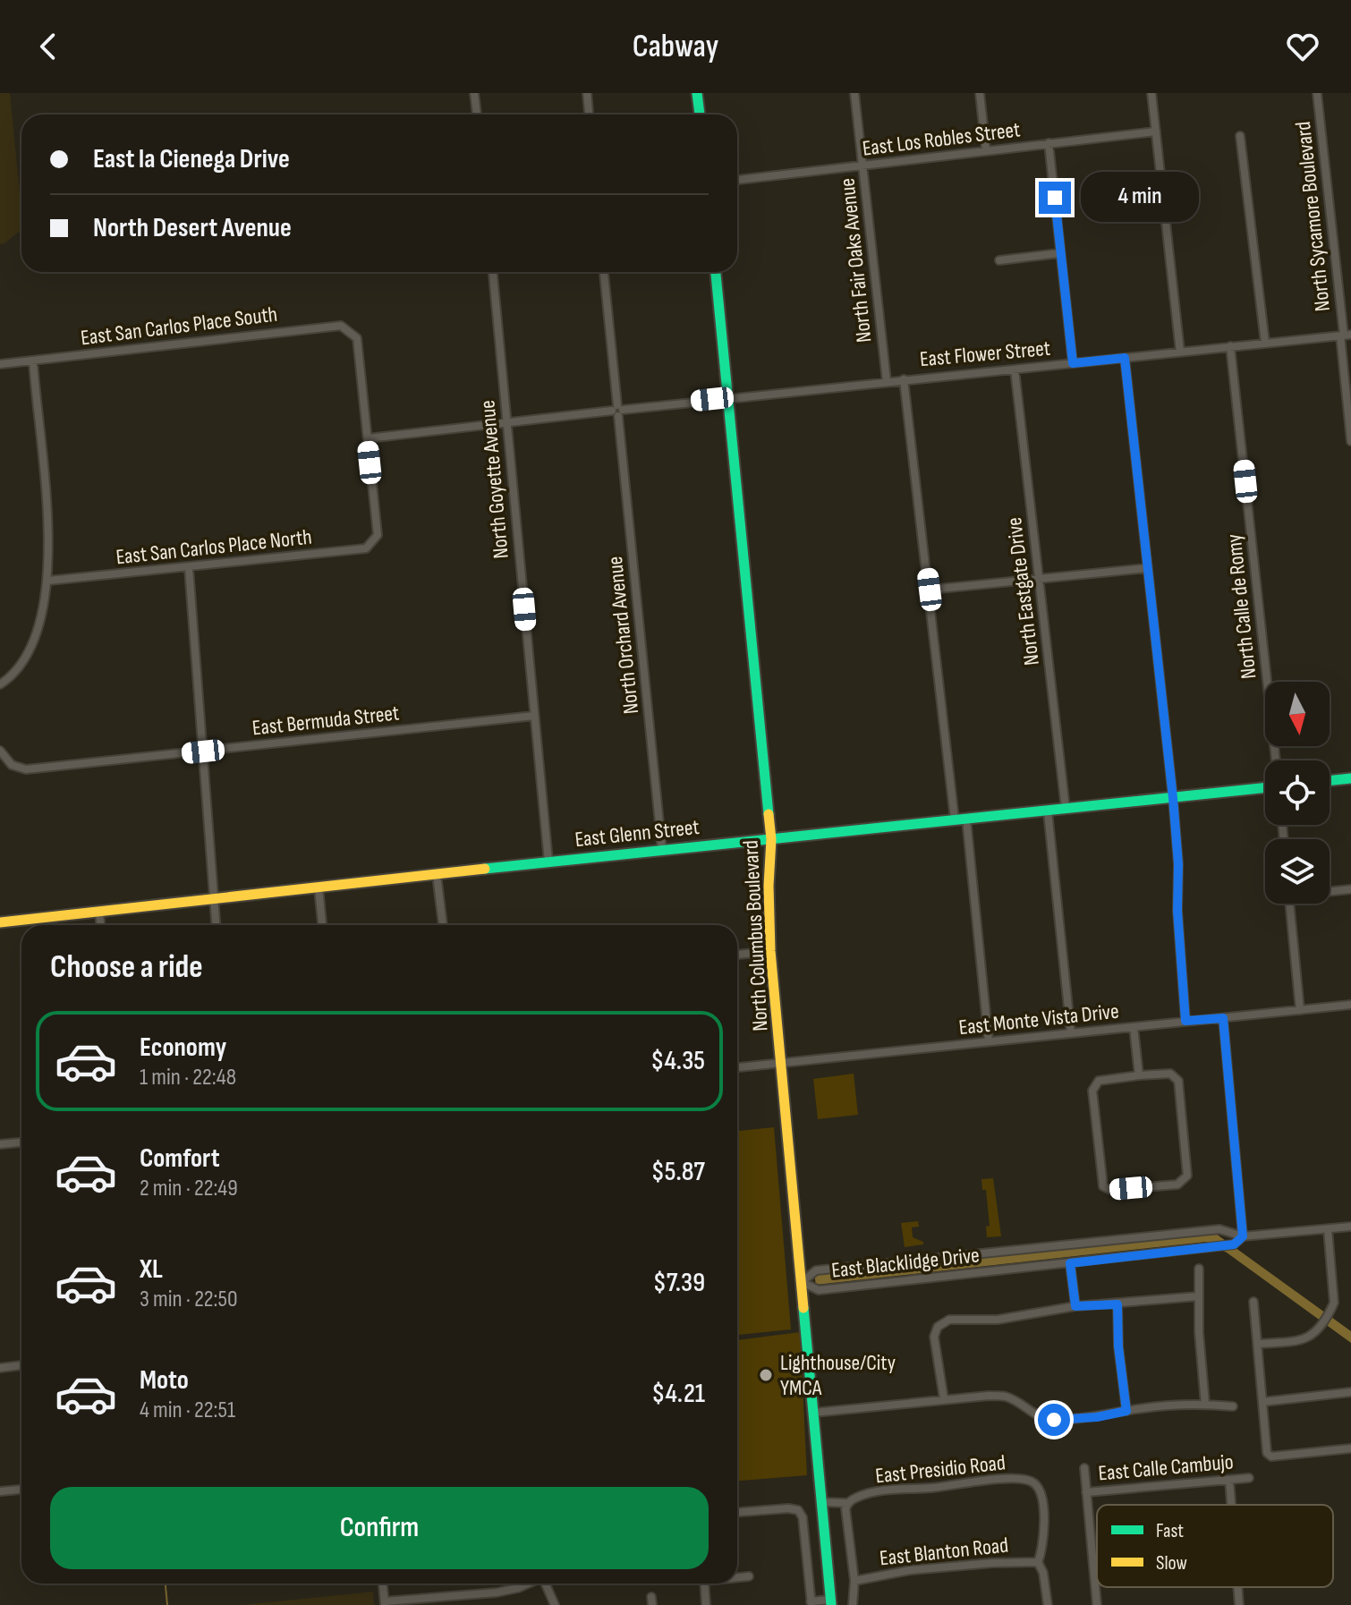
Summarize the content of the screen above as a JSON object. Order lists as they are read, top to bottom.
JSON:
{
  "streets": {
    "street": [
      "East Los Robles Street",
      "North Sycamore Boulevard",
      "North Fair Oaks Avenue",
      "East San Carlos Place South",
      "East Flower Street",
      "North Goyette Avenue",
      "East San Carlos Place North",
      "North Eastgate Drive",
      "North Calle de Romy",
      "North Orchard Avenue",
      "East Bermuda Street",
      "East Glenn Street",
      "North Columbus Boulevard",
      "East Monte Vista Drive",
      "East Blacklidge Drive",
      "East Calle Cambujo",
      "East Presidio Road",
      "East Blanton Road"
    ]
  },
  "crossings": [
    ["East Los Robles Street", "North Fair Oaks Avenue"],
    ["North Sycamore Boulevard", "East Flower Street"],
    ["North Fair Oaks Avenue", "East Flower Street"],
    ["East San Carlos Place South", "East Flower Street"],
    ["East San Carlos Place South", "East San Carlos Place North"],
    ["East Flower Street", "North Goyette Avenue"],
    ["East Flower Street", "East San Carlos Place North"],
    ["East Flower Street", "North Eastgate Drive"],
    ["East Flower Street", "North Calle de Romy"],
    ["East Flower Street", "North Orchard Avenue"],
    ["East Flower Street", "North Columbus Boulevard"],
    ["North Goyette Avenue", "East Bermuda Street"],
    ["North Goyette Avenue", "East Glenn Street"],
    ["North Eastgate Drive", "East Glenn Street"],
    ["North Orchard Avenue", "East Glenn Street"],
    ["East Glenn Street", "North Columbus Boulevard"],
    ["North Columbus Boulevard", "East Monte Vista Drive"],
    ["North Columbus Boulevard", "East Blacklidge Drive"],
    ["East Presidio Road", "East Blanton Road"]
  ],
  "places": ["Lighthouse/City YMCA"],
  "legend": ["Fast", "Slow"],
  "north": "bottom",
  "page": {
    "header": "Cabway",
    "banner": ["East la Cienega Drive", "North Desert Avenue"],
    "bubble": "4 min",
    "heading": "Choose a ride",
    "list": [
      {
        "name": "Economy",
        "note": "1 min · 22:48",
        "value": "$4.35"
      },
      {
        "name": "Comfort",
        "note": "2 min · 22:49",
        "value": "$5.87"
      },
      {
        "name": "XL",
        "note": "3 min · 22:50",
        "value": "$7.39"
      },
      {
        "name": "Moto",
        "note": "4 min · 22:51",
        "value": "$4.21"
      }
    ],
    "buttons": "Confirm"
  }
}
